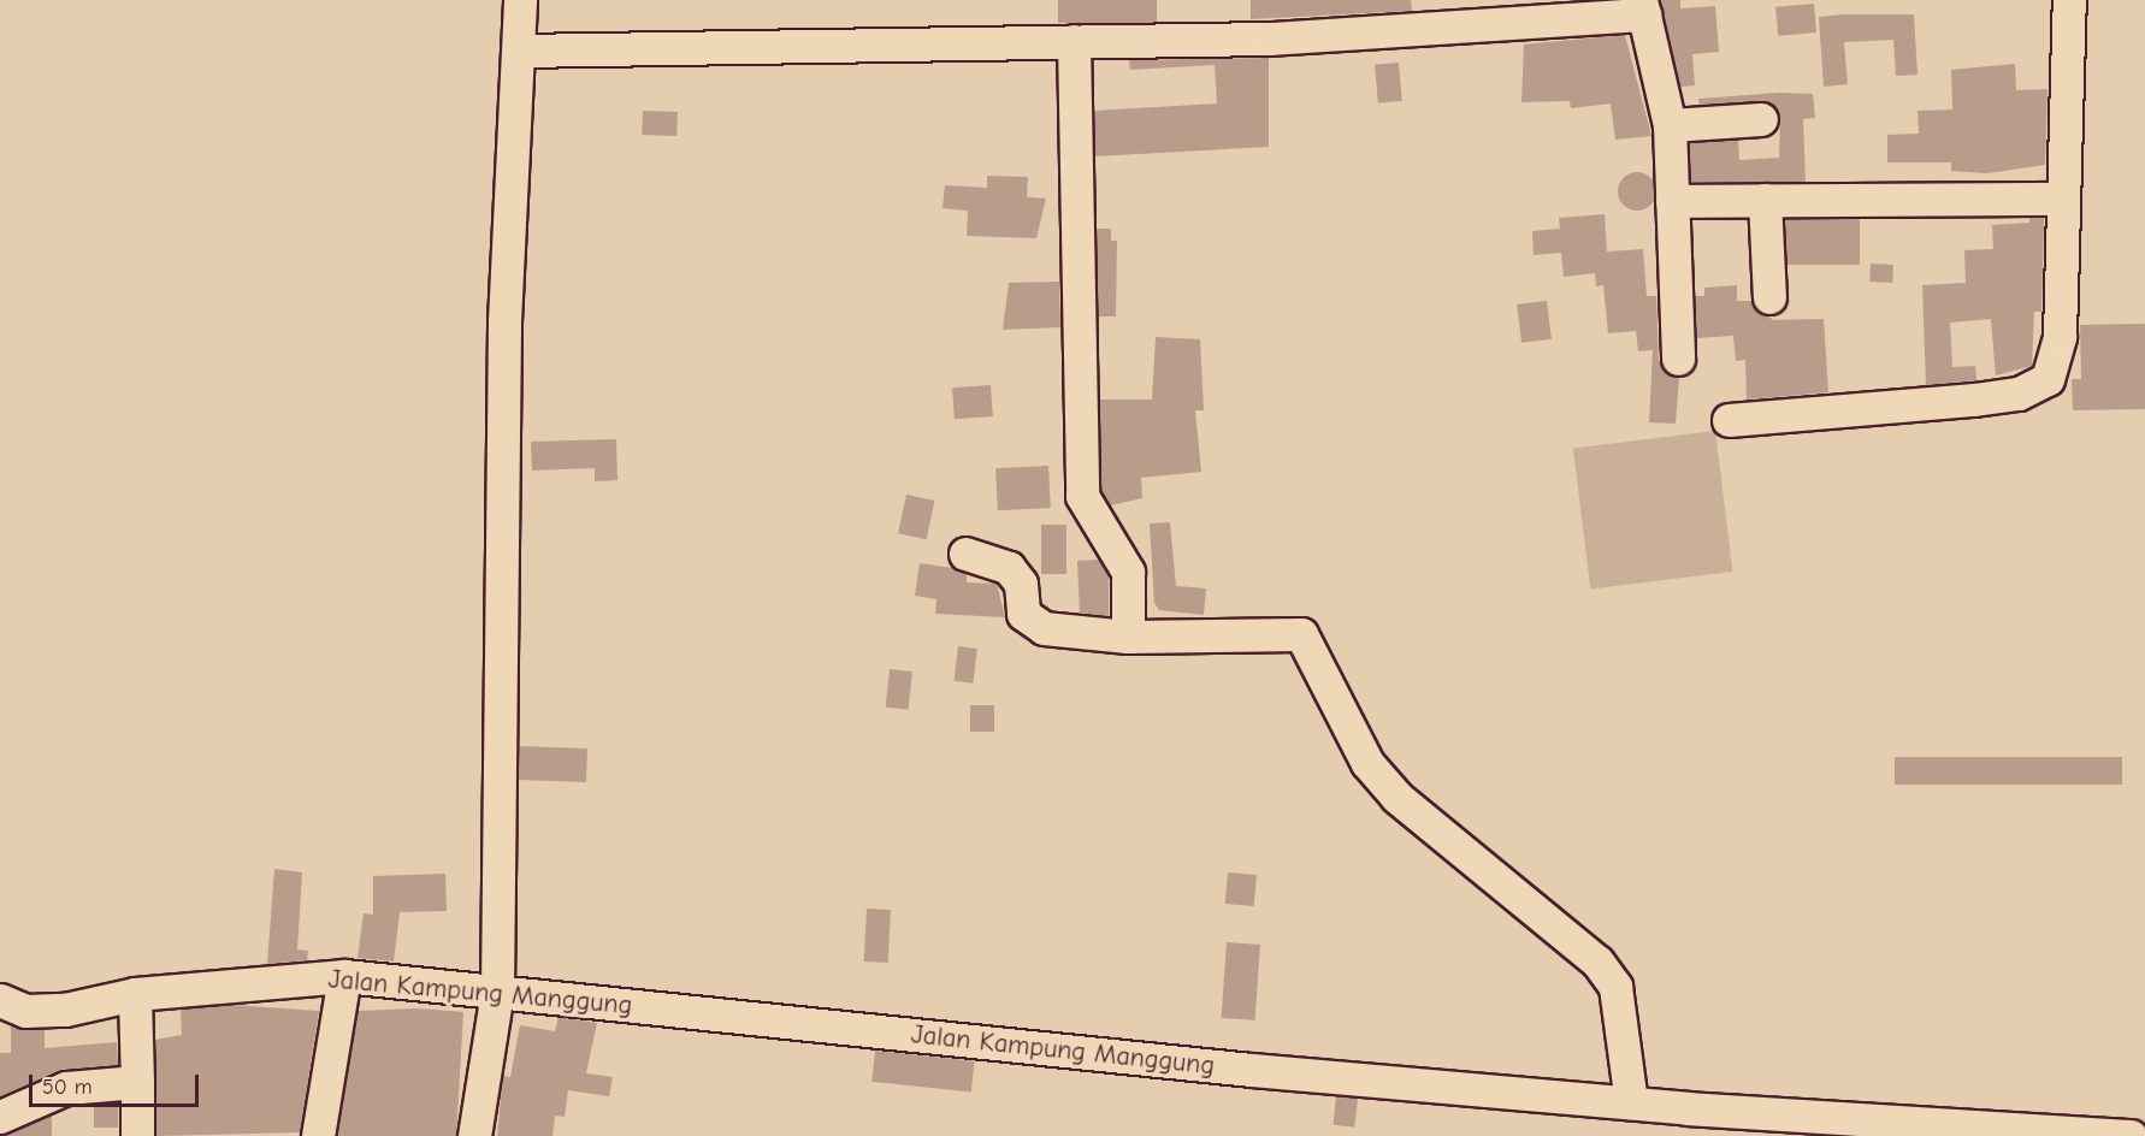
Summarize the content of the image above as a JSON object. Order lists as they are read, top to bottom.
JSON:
{
  "streets": {
    "street": ["Jalan Kampung Manggung"]
  },
  "scale_bar": "50 m"
}
